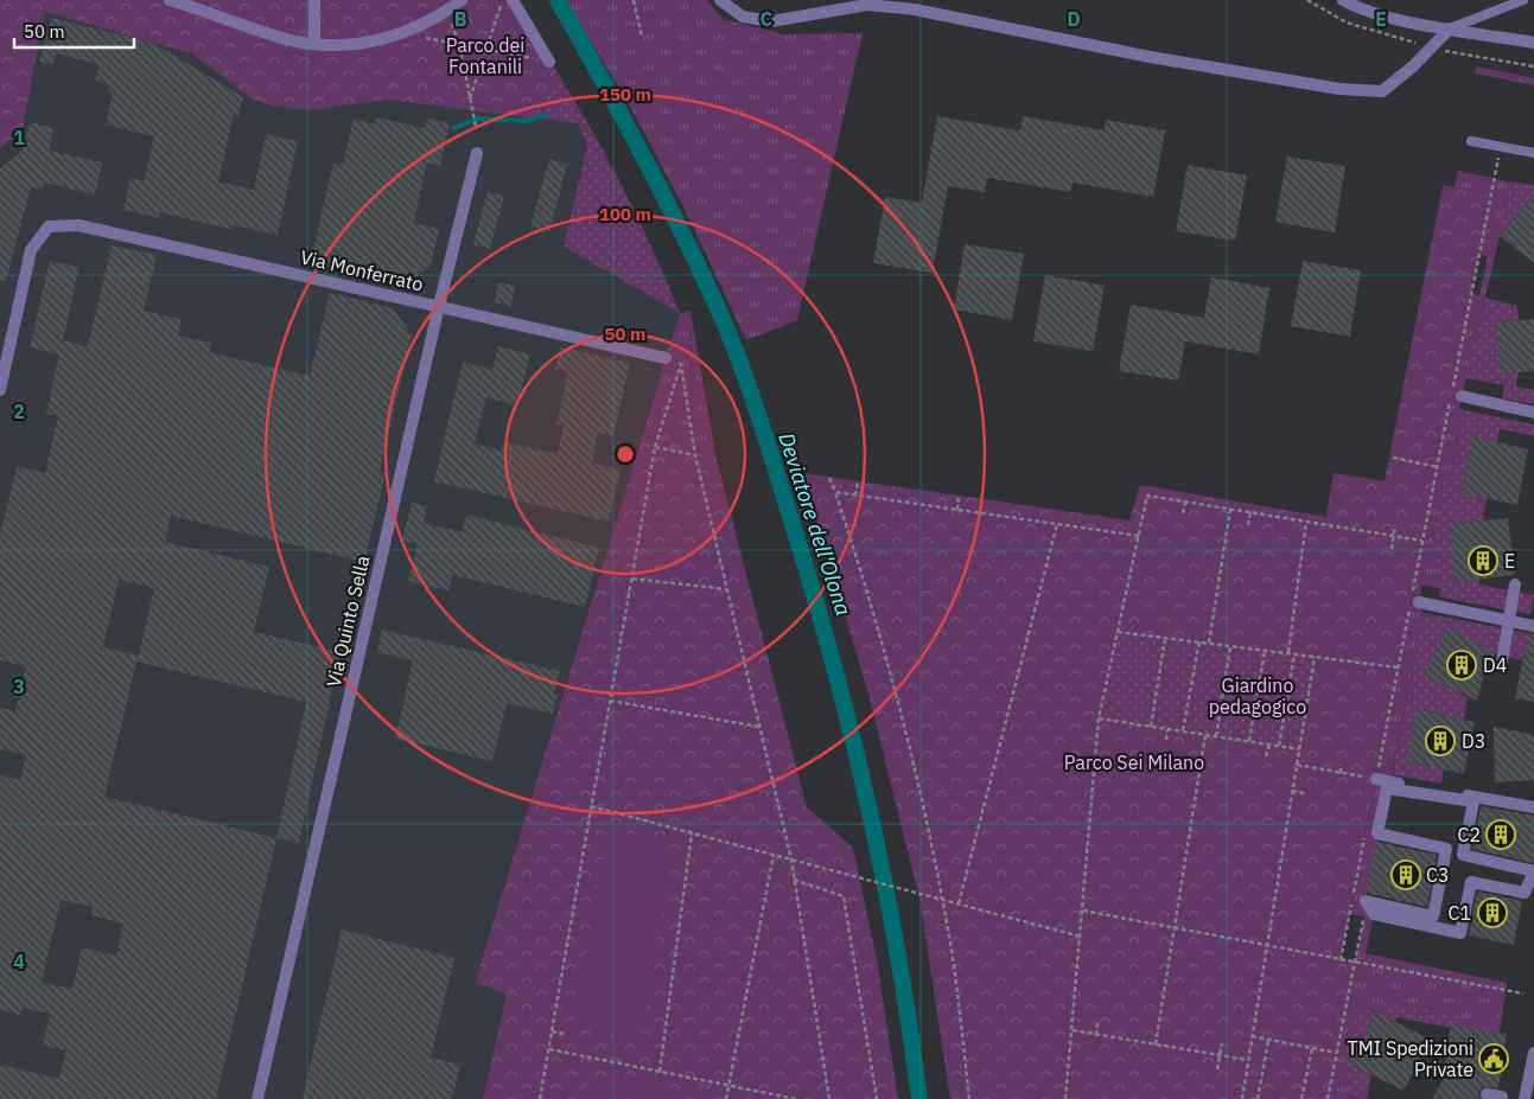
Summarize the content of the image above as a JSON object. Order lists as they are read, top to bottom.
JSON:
{
  "streets": {
    "street": ["Via Monferrato", "Via Quinto Sella"]
  },
  "crossings": [
    ["Via Monferrato", "Via Quinto Sella"]
  ],
  "water": ["Deviatore dell'Olona"],
  "parks": ["Parco dei Fontanili", "Giardino pedagogico", "Parco Sei Milano"],
  "places": {
    "building": [
      "E",
      "D4",
      "D3",
      "C2",
      "C3",
      "C1"
    ],
    "public building": ["TMI Spedizioni Private"]
  },
  "scale_bar": "50 m",
  "grid": {
    "columns": [
      "B",
      "C",
      "D",
      "E"
    ],
    "rows": [
      "1",
      "2",
      "3",
      "4"
    ]
  },
  "rings": ["150 m", "100 m", "50 m"]
}
